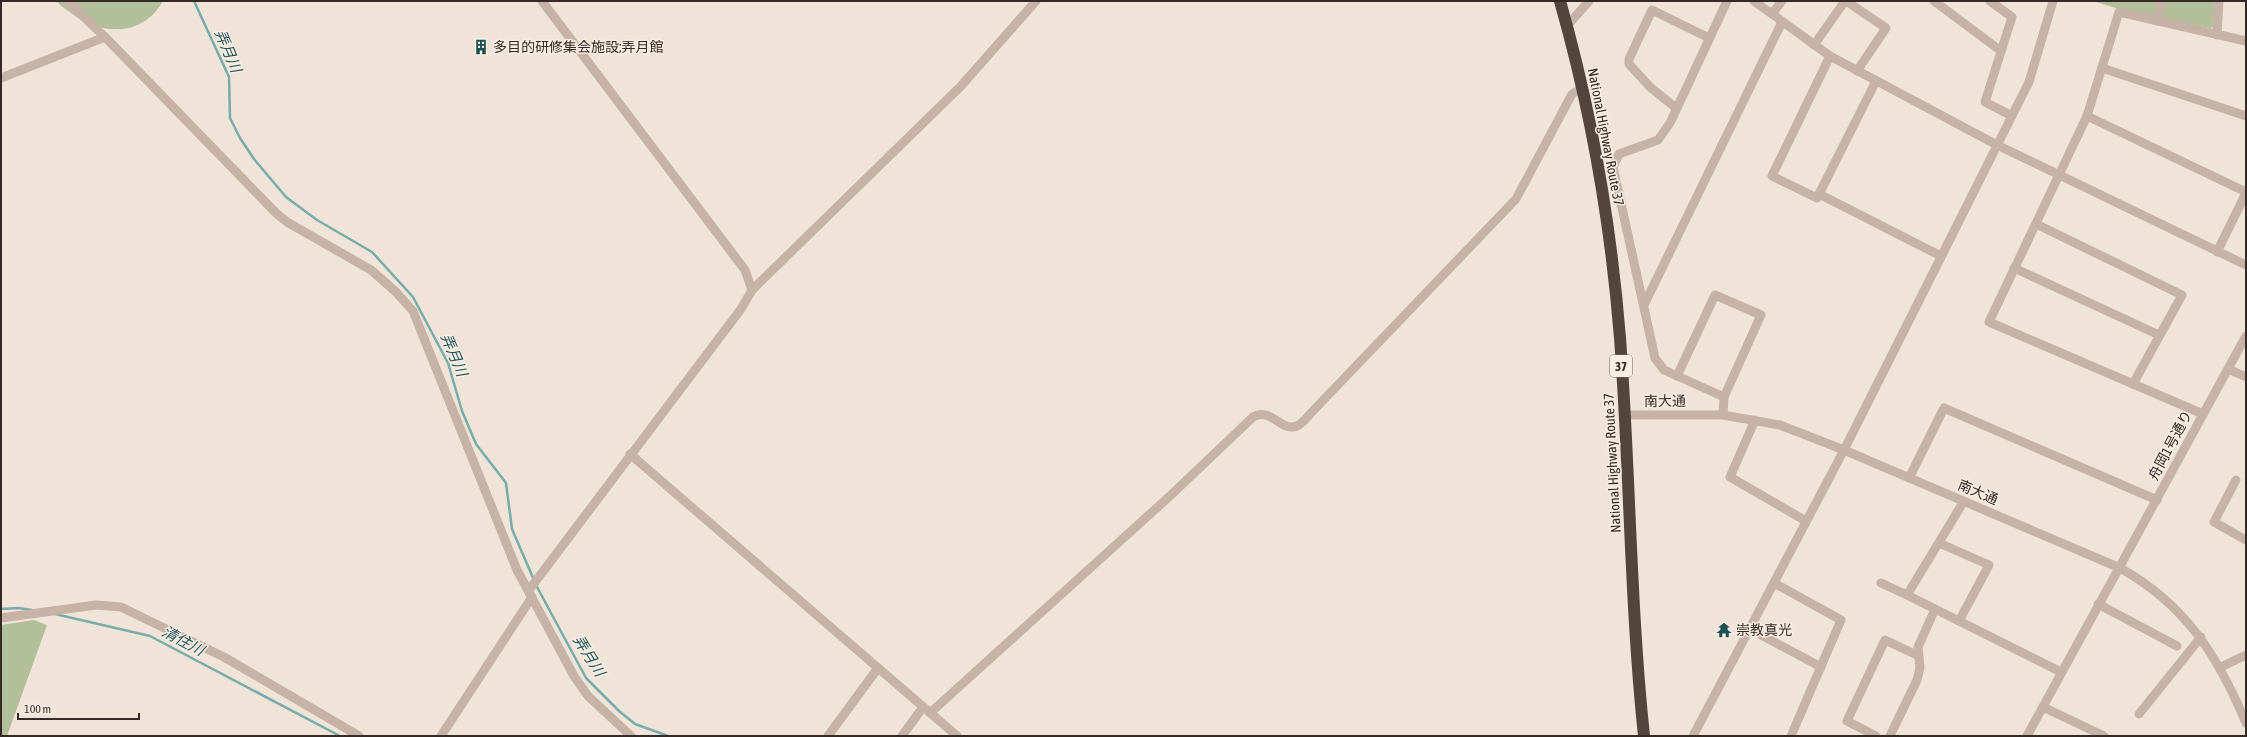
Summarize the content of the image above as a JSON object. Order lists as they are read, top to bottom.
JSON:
{
  "streets": {
    "highway": ["National Highway Route 37", "37"],
    "street": ["南大通", "舟岡1号通り"]
  },
  "crossings": [
    ["National Highway Route 37", "南大通"],
    ["南大通", "舟岡1号通り"]
  ],
  "water": ["弄月川", "清住川"],
  "places": {
    "building": ["多目的研修集会施設;弄月館"],
    "temple": ["崇教真光"]
  },
  "scale_bar": "100 m"
}
